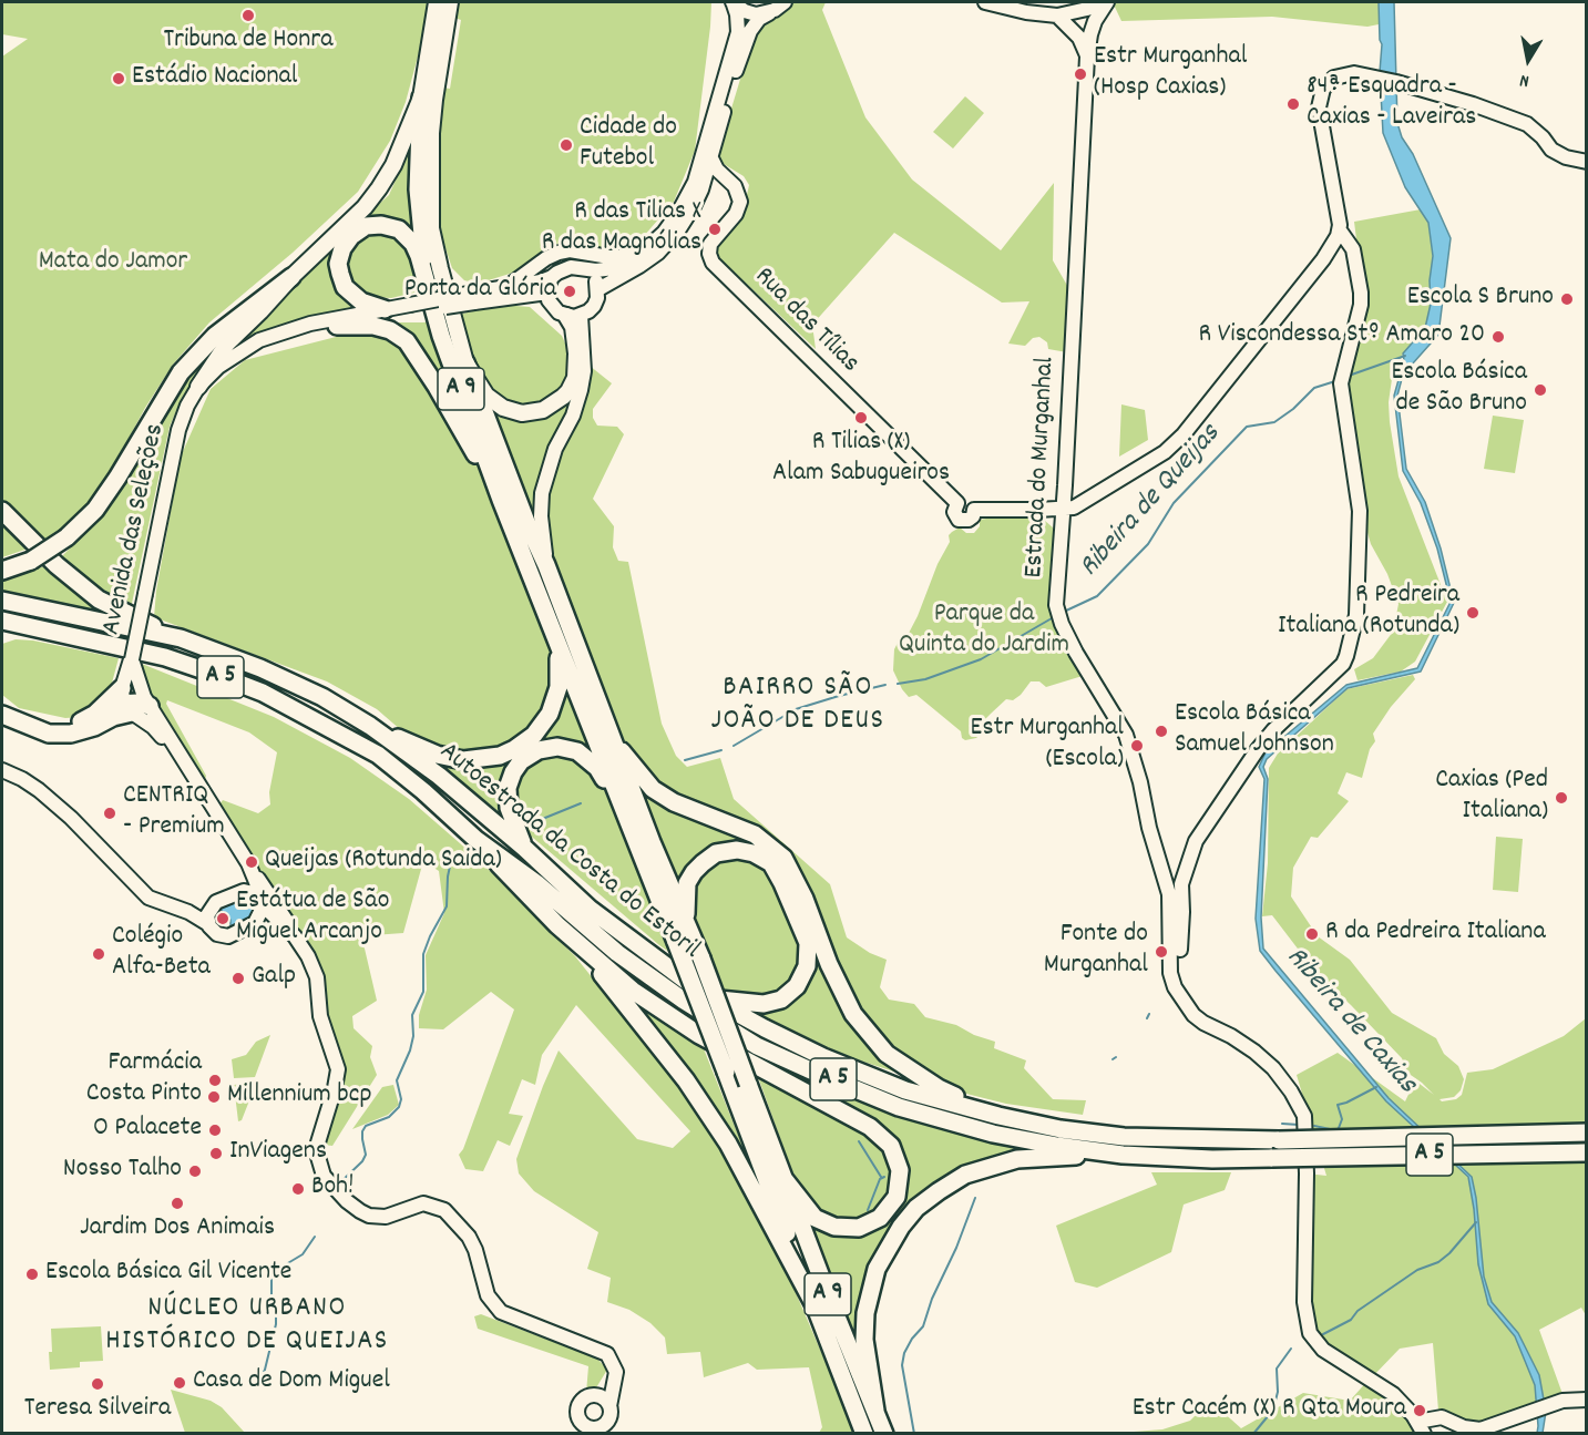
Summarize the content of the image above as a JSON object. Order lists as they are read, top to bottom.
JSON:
{
  "streets": {
    "highway": ["A 9", "A 5", "Autoestrada da Costa do Estoril"],
    "street": ["Rua das Tílias", "Estrada do Murganhal", "Avenida das Seleções"]
  },
  "districts": ["BAIRRO SÃO JOÃO DE DEUS", "NÚCLEO URBANO HISTÓRICO DE QUEIJAS"],
  "water": ["Ribeira de Queijas", "Ribeira de Caxias"],
  "parks": ["Mata do Jamor", "Parque da Quinta do Jardim"],
  "places": [
    "Tribuna de Honra",
    "Estr Murganhal (Hosp Caxias)",
    "Estádio Nacional",
    "84ª Esquadra - Caxias - Laveiras",
    "Cidade do Futebol",
    "R das Tilias X R das Magnólias",
    "Porta da Glória",
    "Escola S Bruno",
    "R Viscondessa Stº Amaro 20",
    "Escola Básica de São Bruno",
    "R Tilias (X) Alam Sabugueiros",
    "R Pedreira Italiana (Rotunda)",
    "Escola Básica Samuel Johnson",
    "Estr Murganhal (Escola)",
    "Caxias (Ped Italiana)",
    "CENTRIQ - Premium",
    "Queijas (Rotunda Saida)",
    "Estátua de São Miguel Arcanjo",
    "R da Pedreira Italiana",
    "Fonte do Murganhal",
    "Colégio Alfa-Beta",
    "Galp",
    "Farmácia Costa Pinto",
    "Millennium bcp",
    "O Palacete",
    "InViagens",
    "Nosso Talho",
    "Boh!",
    "Jardim Dos Animais",
    "Escola Básica Gil Vicente",
    "Casa de Dom Miguel",
    "Teresa Silveira",
    "Estr Cacém (X) R Qta Moura"
  ],
  "north": "bottom"
}
